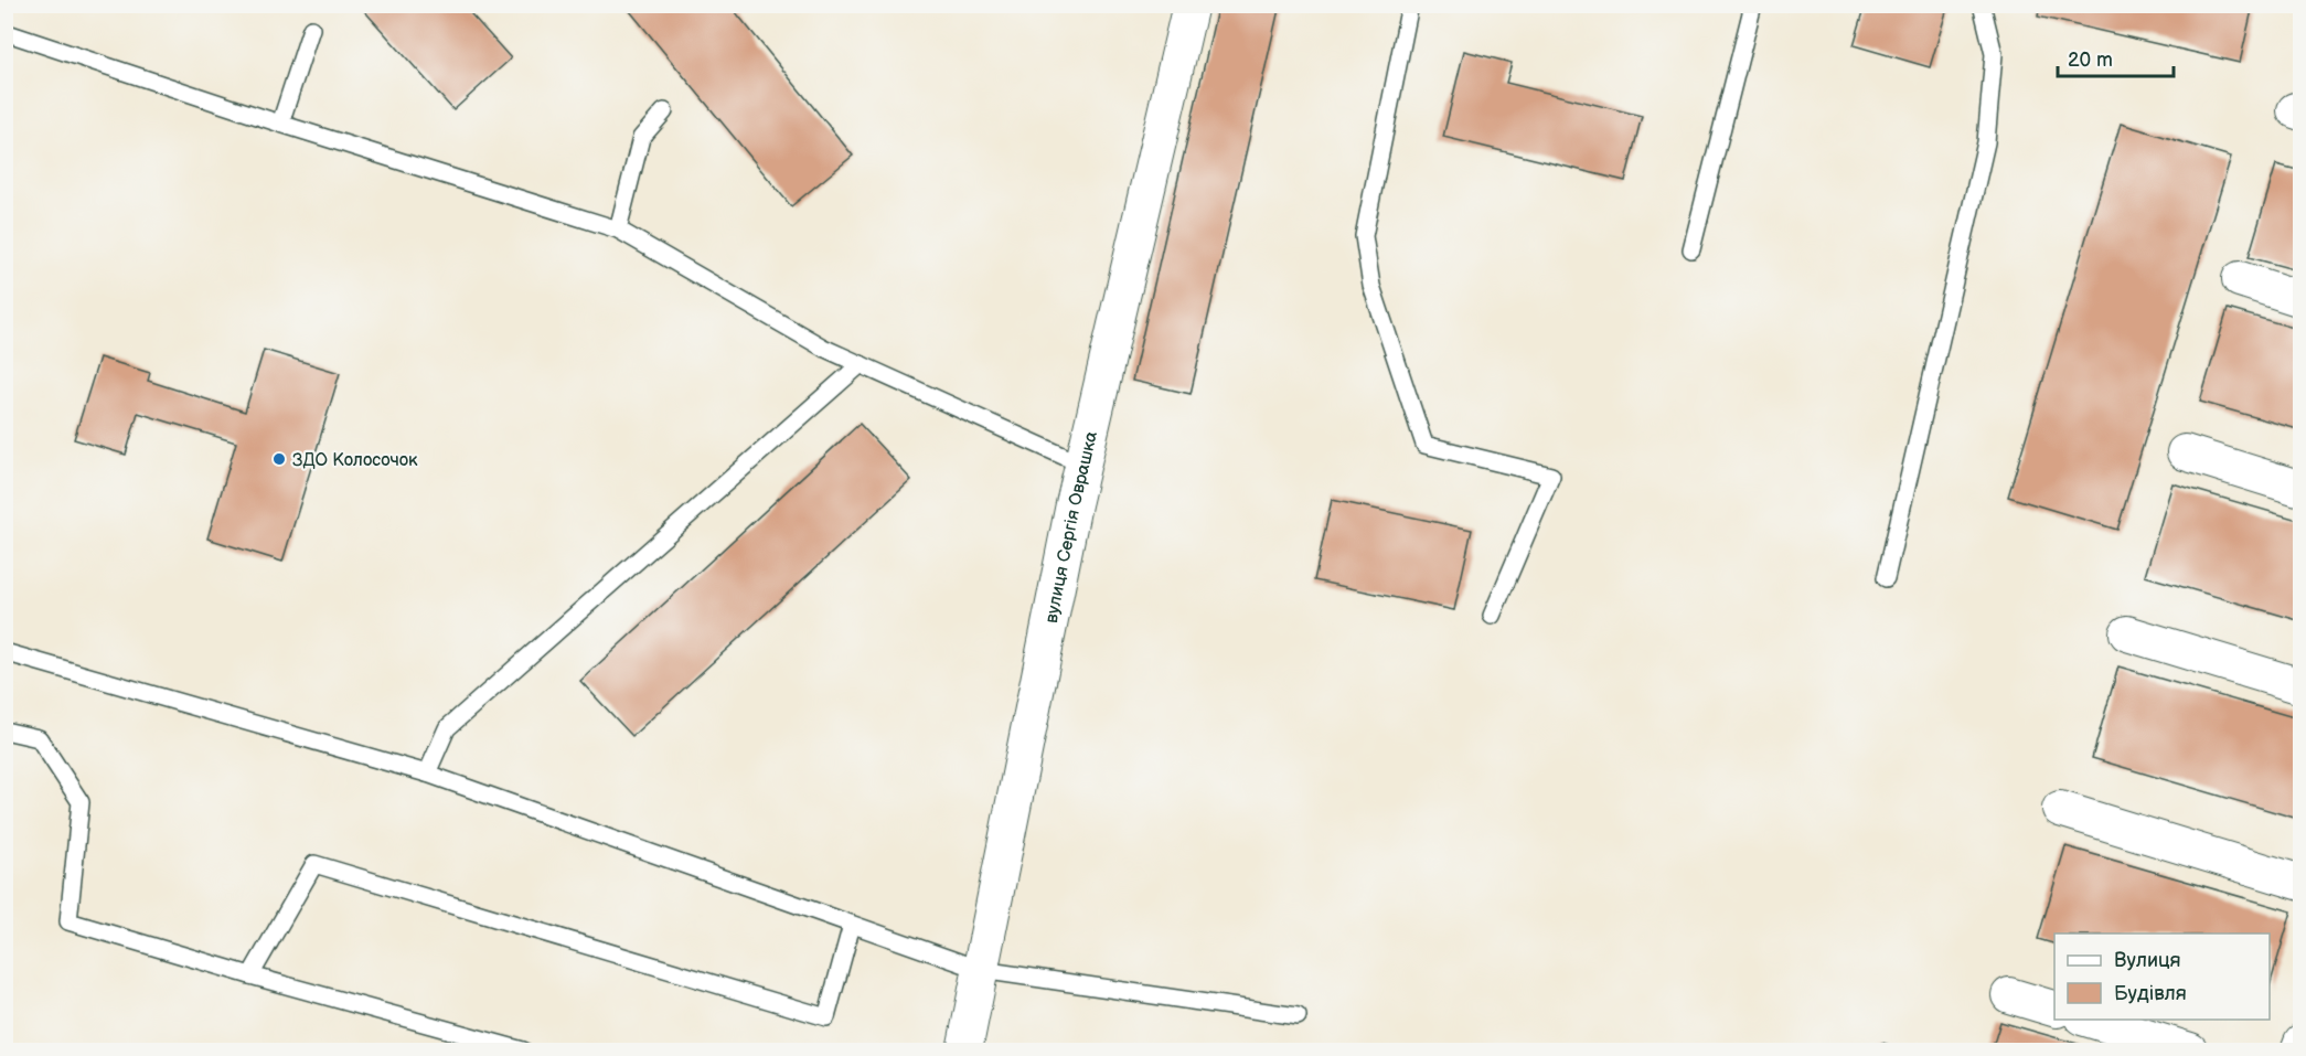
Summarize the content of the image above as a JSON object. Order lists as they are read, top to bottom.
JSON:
{
  "streets": {
    "street": ["вулиця Сергія Оврашка"]
  },
  "places": ["ЗДО Колосочок"],
  "legend": ["Вулиця", "Будівля"],
  "scale_bar": "20 m"
}
